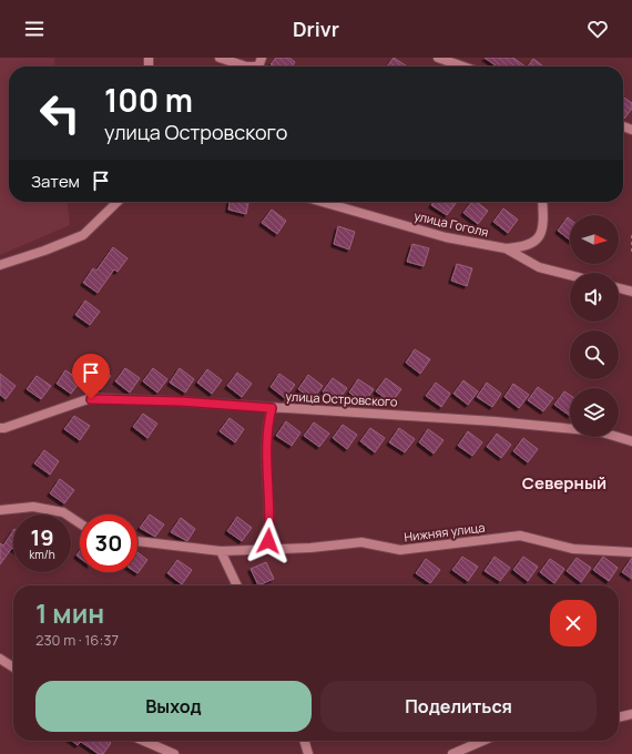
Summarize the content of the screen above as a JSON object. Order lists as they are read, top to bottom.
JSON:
{
  "streets": {
    "street": ["улица Гоголя", "улица Островского", "Нижняя улица"]
  },
  "districts": ["Северный"],
  "north": "right",
  "page": {
    "header": "Drivr",
    "turn": ["100 m", "улица Островского"],
    "then": "Затем",
    "speed": "19 km/h",
    "limit": "30",
    "heading": ["1 мин", "230 m · 16:37"],
    "buttons": ["Выход", "Поделиться"]
  }
}
